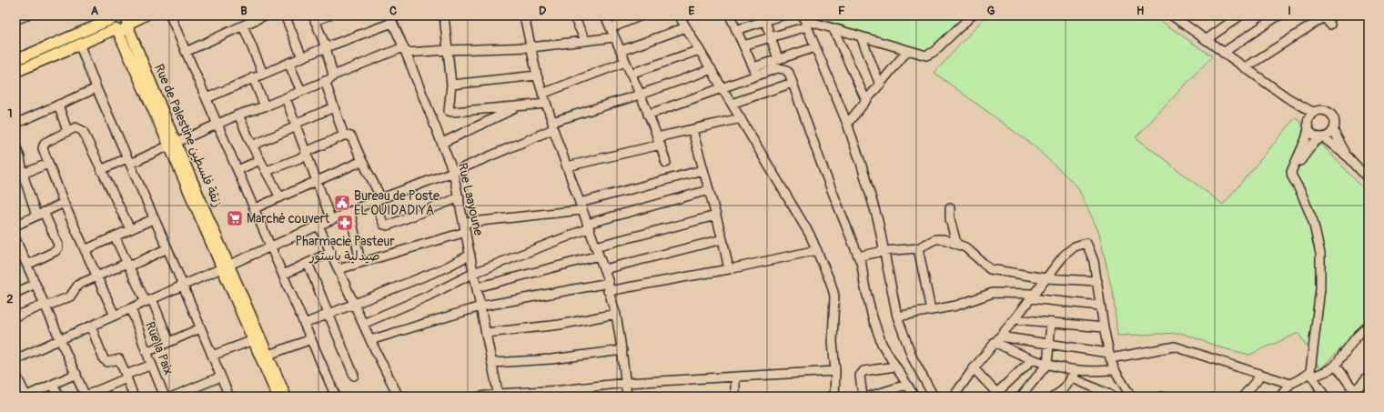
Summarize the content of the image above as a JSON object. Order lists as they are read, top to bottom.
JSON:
{
  "streets": {
    "main road": ["Rue de Palestine زنقة فلسطين"],
    "street": ["Rue Laayoune", "Rue la Paix"]
  },
  "places": {
    "public building": ["Bureau de Poste EL OUIDADIYA"],
    "supermarket": ["Marché couvert"],
    "pharmacy": ["Pharmacie Pasteur صيدلية باستور"]
  },
  "grid": {
    "columns": [
      "A",
      "B",
      "C",
      "D",
      "E",
      "F",
      "G",
      "H",
      "I"
    ],
    "rows": ["1", "2"]
  }
}
